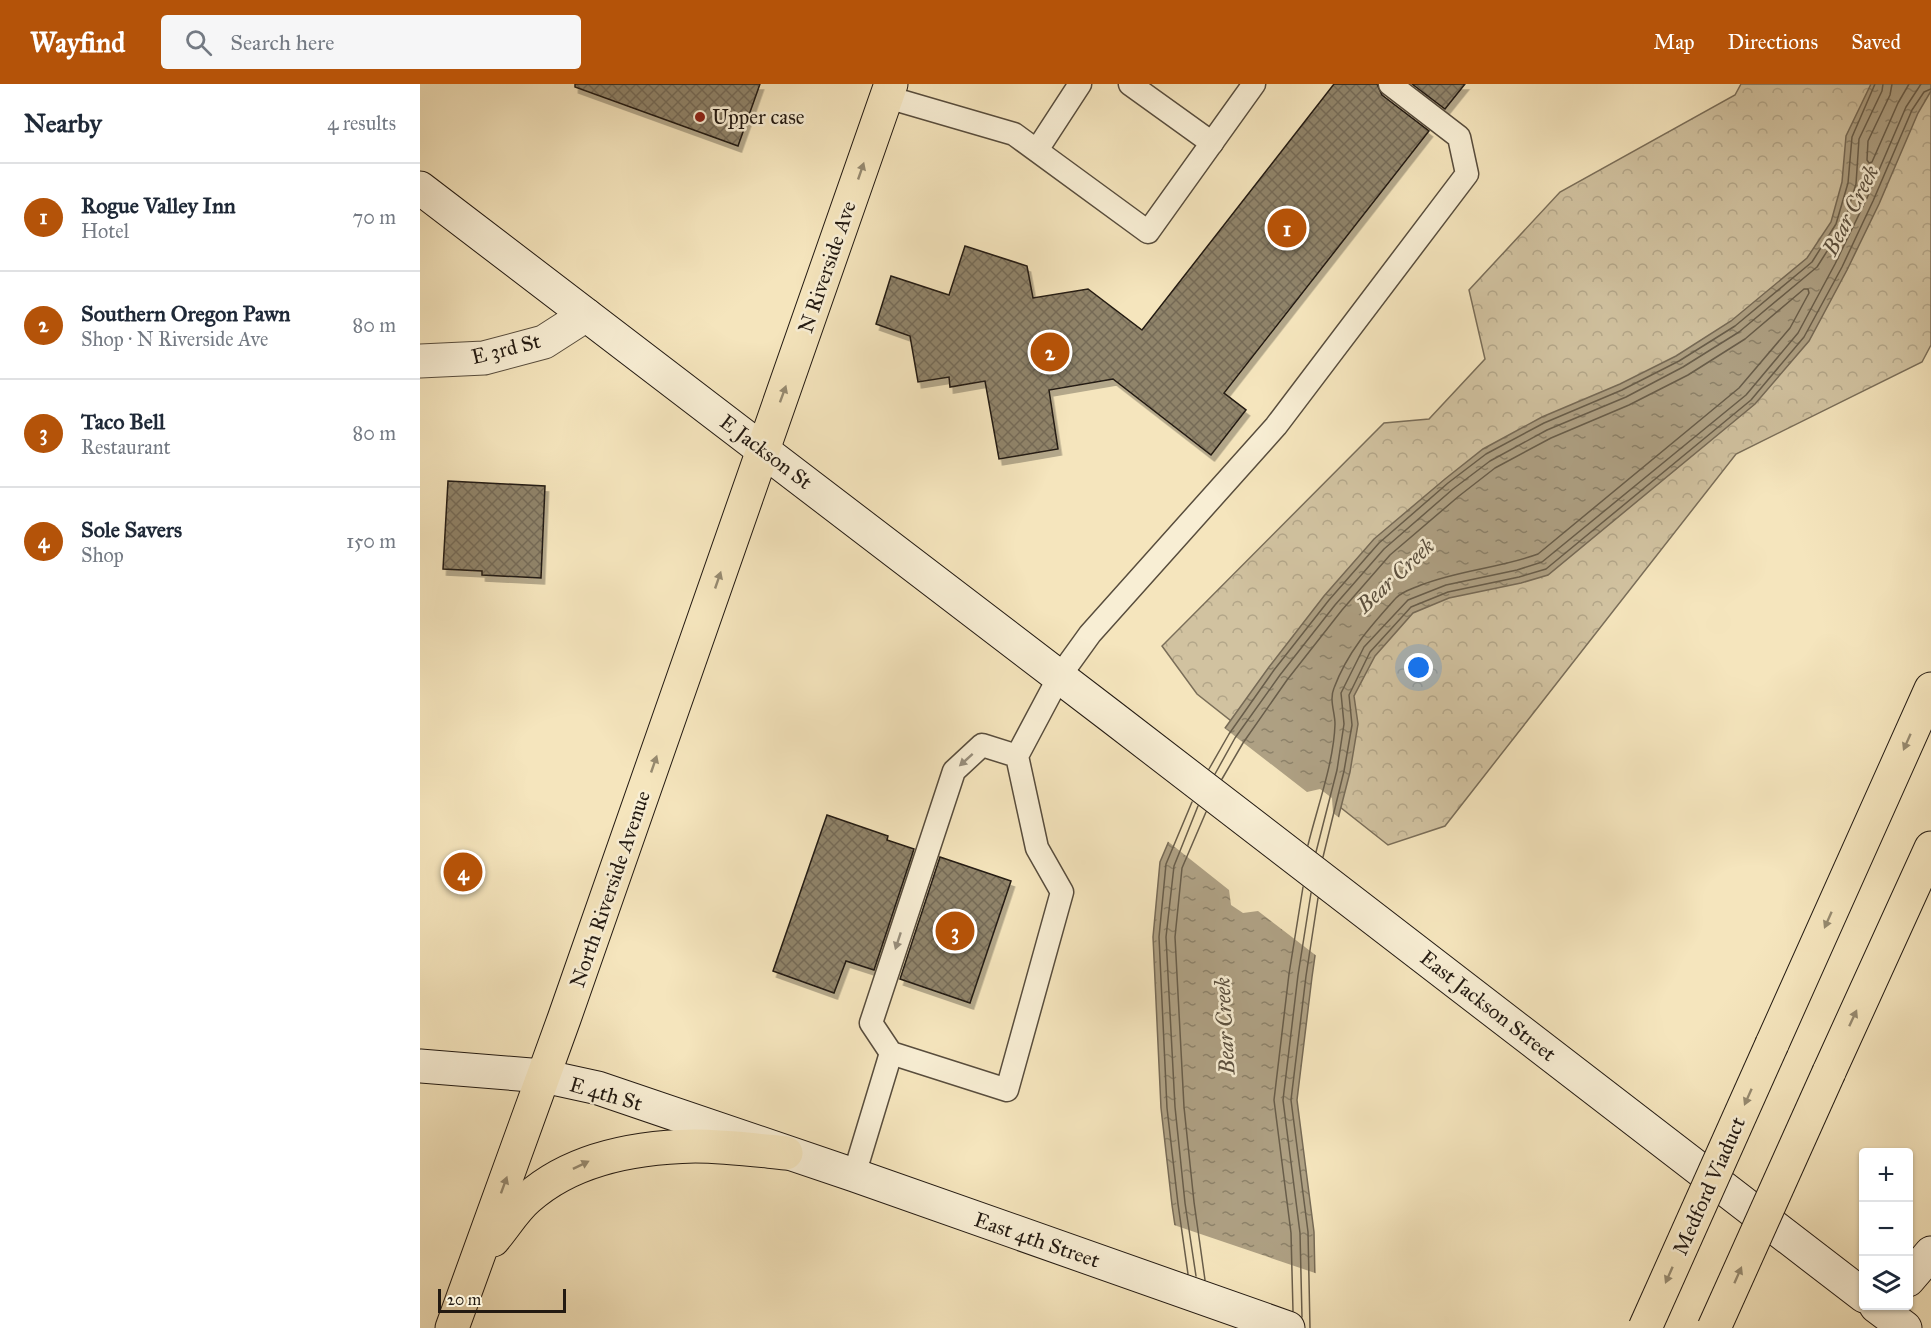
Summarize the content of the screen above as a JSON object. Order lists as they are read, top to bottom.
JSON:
{
  "streets": {
    "main road": [
      "N Riverside Ave",
      "E 3rd St",
      "E Jackson St",
      "North Riverside Avenue",
      "East Jackson Street",
      "E 4th St",
      "Medford Viaduct",
      "East 4th Street"
    ]
  },
  "crossings": [
    ["N Riverside Ave", "E Jackson St"],
    ["N Riverside Ave", "North Riverside Avenue"],
    ["E 3rd St", "E Jackson St"],
    ["E Jackson St", "North Riverside Avenue"],
    ["E Jackson St", "East Jackson Street"],
    ["North Riverside Avenue", "E 4th St"],
    ["E 4th St", "East 4th Street"]
  ],
  "one_way": ["N Riverside Ave", "North Riverside Avenue"],
  "water": ["Bear Creek"],
  "places": ["Upper case"],
  "scale_bar": "20 m",
  "page": {
    "header": "Wayfind",
    "search": "Search here",
    "nav": ["Map", "Directions", "Saved"],
    "heading": ["Nearby", "4 results"],
    "list": [
      {
        "mark": "1",
        "name": "Rogue Valley Inn",
        "note": "Hotel",
        "value": "70 m"
      },
      {
        "mark": "2",
        "name": "Southern Oregon Pawn",
        "note": "Shop · N Riverside Ave",
        "value": "80 m"
      },
      {
        "mark": "3",
        "name": "Taco Bell",
        "note": "Restaurant",
        "value": "80 m"
      },
      {
        "mark": "4",
        "name": "Sole Savers",
        "note": "Shop",
        "value": "150 m"
      }
    ],
    "pins": [
      "1",
      "2",
      "4",
      "3"
    ],
    "map_buttons": ["+", "−"],
    "scale": "20 m"
  }
}
